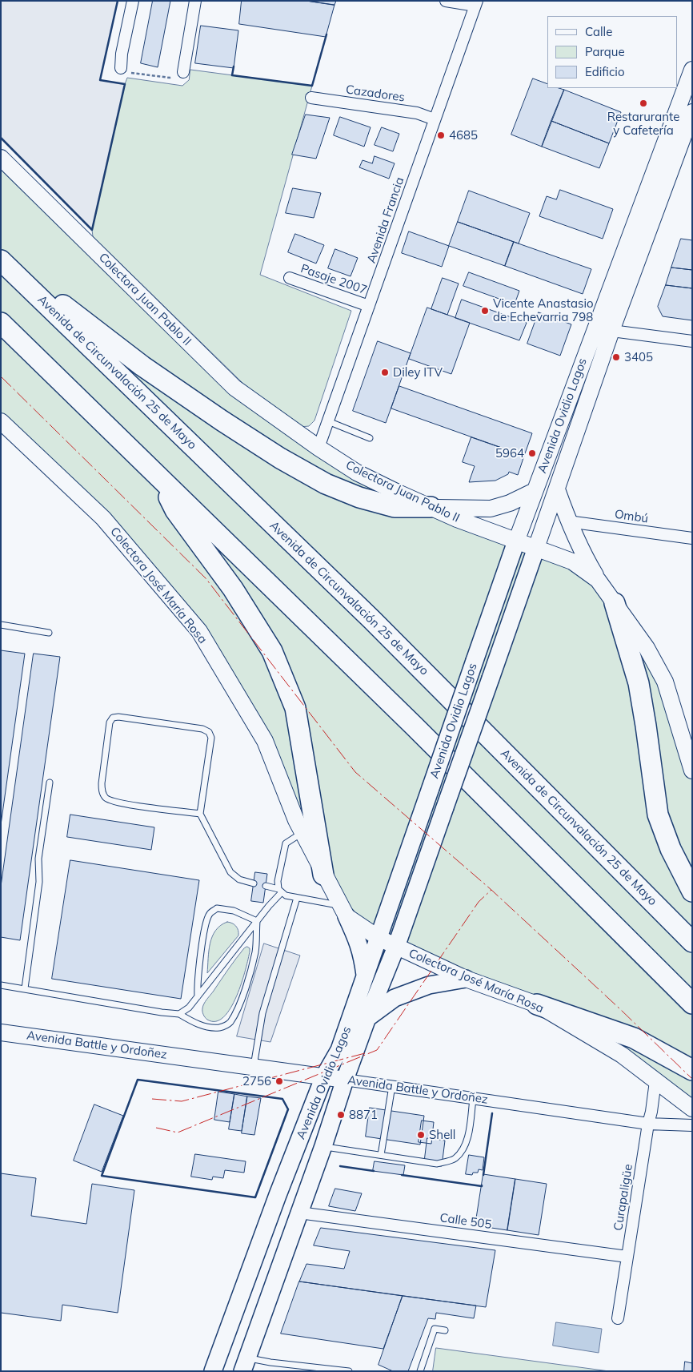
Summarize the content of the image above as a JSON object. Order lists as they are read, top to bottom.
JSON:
{
  "streets": {
    "highway": ["Avenida de Circunvalación 25 de Mayo"],
    "main road": [
      "Colectora Juan Pablo II",
      "Avenida Ovidio Lagos",
      "Colectora José María Rosa",
      "Avenida Battle y Ordoñez"
    ],
    "street": [
      "Cazadores",
      "Avenida Francia",
      "Pasaje 2007",
      "Ombú",
      "Curapaligüe",
      "Calle 505"
    ]
  },
  "crossings": [
    ["Cazadores", "Avenida Francia"],
    ["Avenida Francia", "Pasaje 2007"],
    ["Avenida Francia", "Colectora Juan Pablo II"],
    ["Colectora Juan Pablo II", "Avenida Ovidio Lagos"],
    ["Avenida Ovidio Lagos", "Colectora José María Rosa"],
    ["Avenida Ovidio Lagos", "Avenida Battle y Ordoñez"],
    ["Avenida Ovidio Lagos", "Calle 505"],
    ["Colectora José María Rosa", "Curapaligüe"],
    ["Avenida Battle y Ordoñez", "Curapaligüe"],
    ["Curapaligüe", "Calle 505"]
  ],
  "places": [
    "Restarurante y Cafetería",
    "4685",
    "Vicente Anastasio de Echevarria 798",
    "3405",
    "Diley ITV",
    "5964",
    "2756",
    "8871",
    "Shell"
  ],
  "legend": ["Calle", "Parque", "Edificio"]
}
